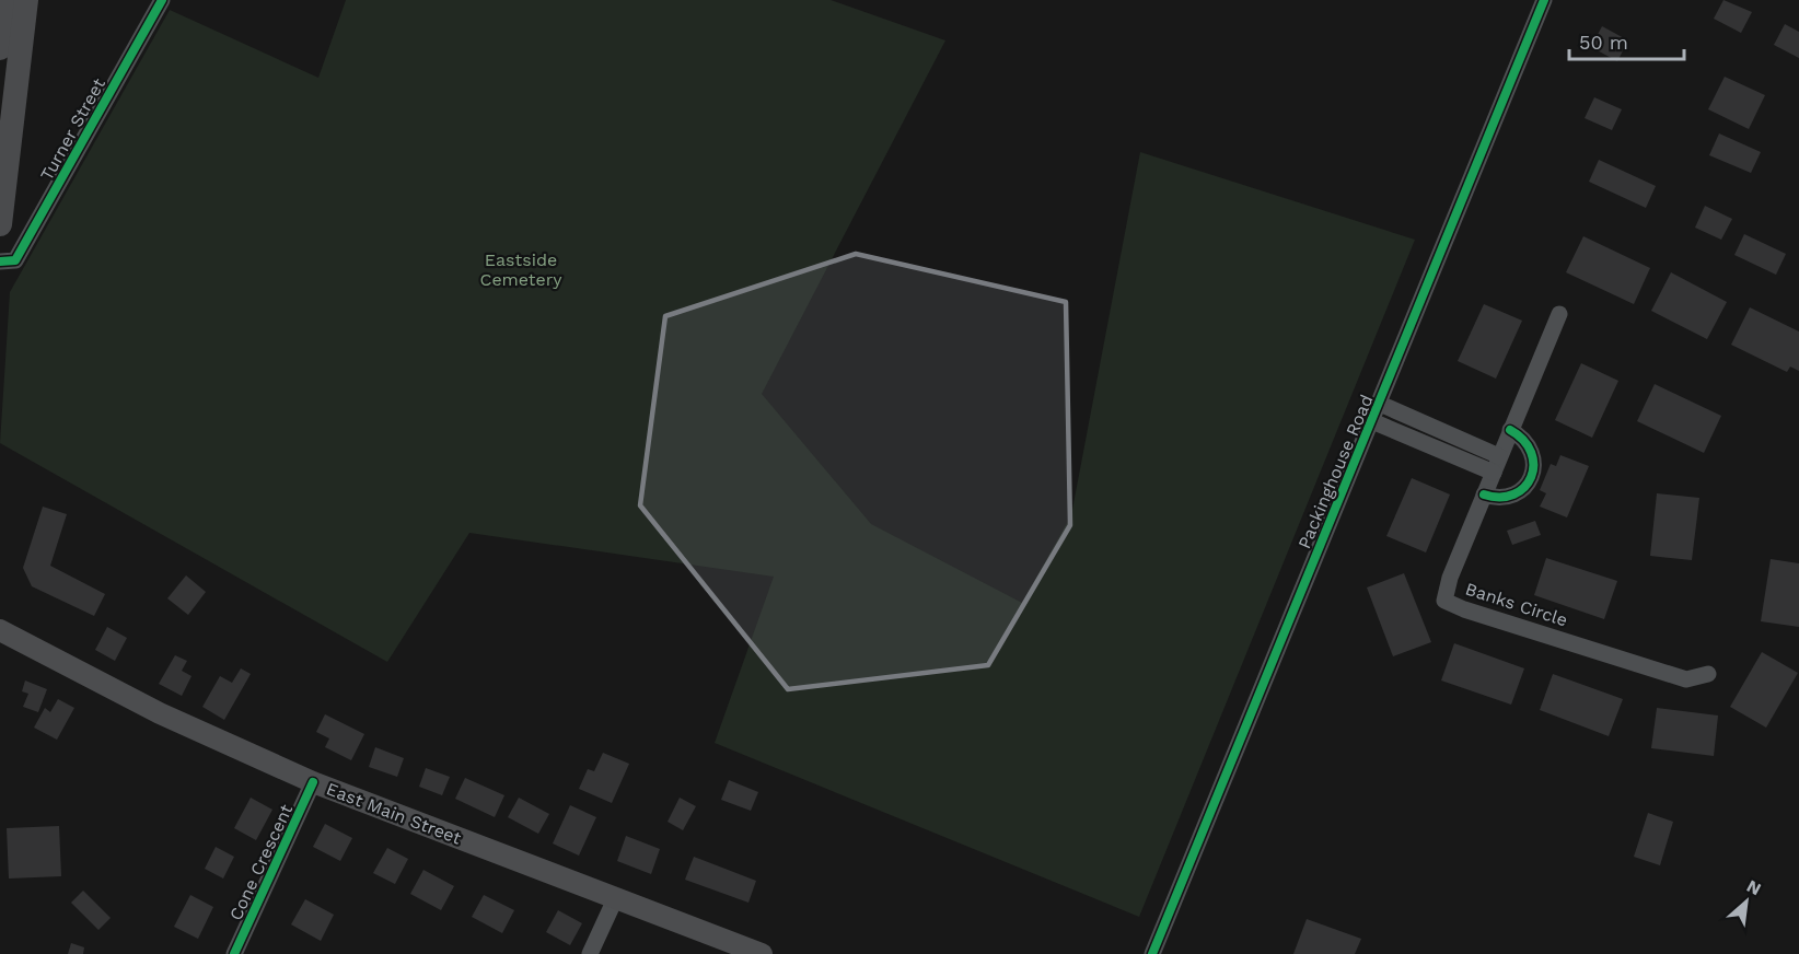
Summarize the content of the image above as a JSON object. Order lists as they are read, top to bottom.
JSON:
{
  "streets": {
    "main road": ["East Main Street"],
    "street": [
      "Turner Street",
      "Packinghouse Road",
      "Banks Circle",
      "Cone Crescent"
    ]
  },
  "crossings": [
    ["East Main Street", "Cone Crescent"]
  ],
  "parks": ["Eastside Cemetery"],
  "scale_bar": "50 m",
  "north": "top right"
}
